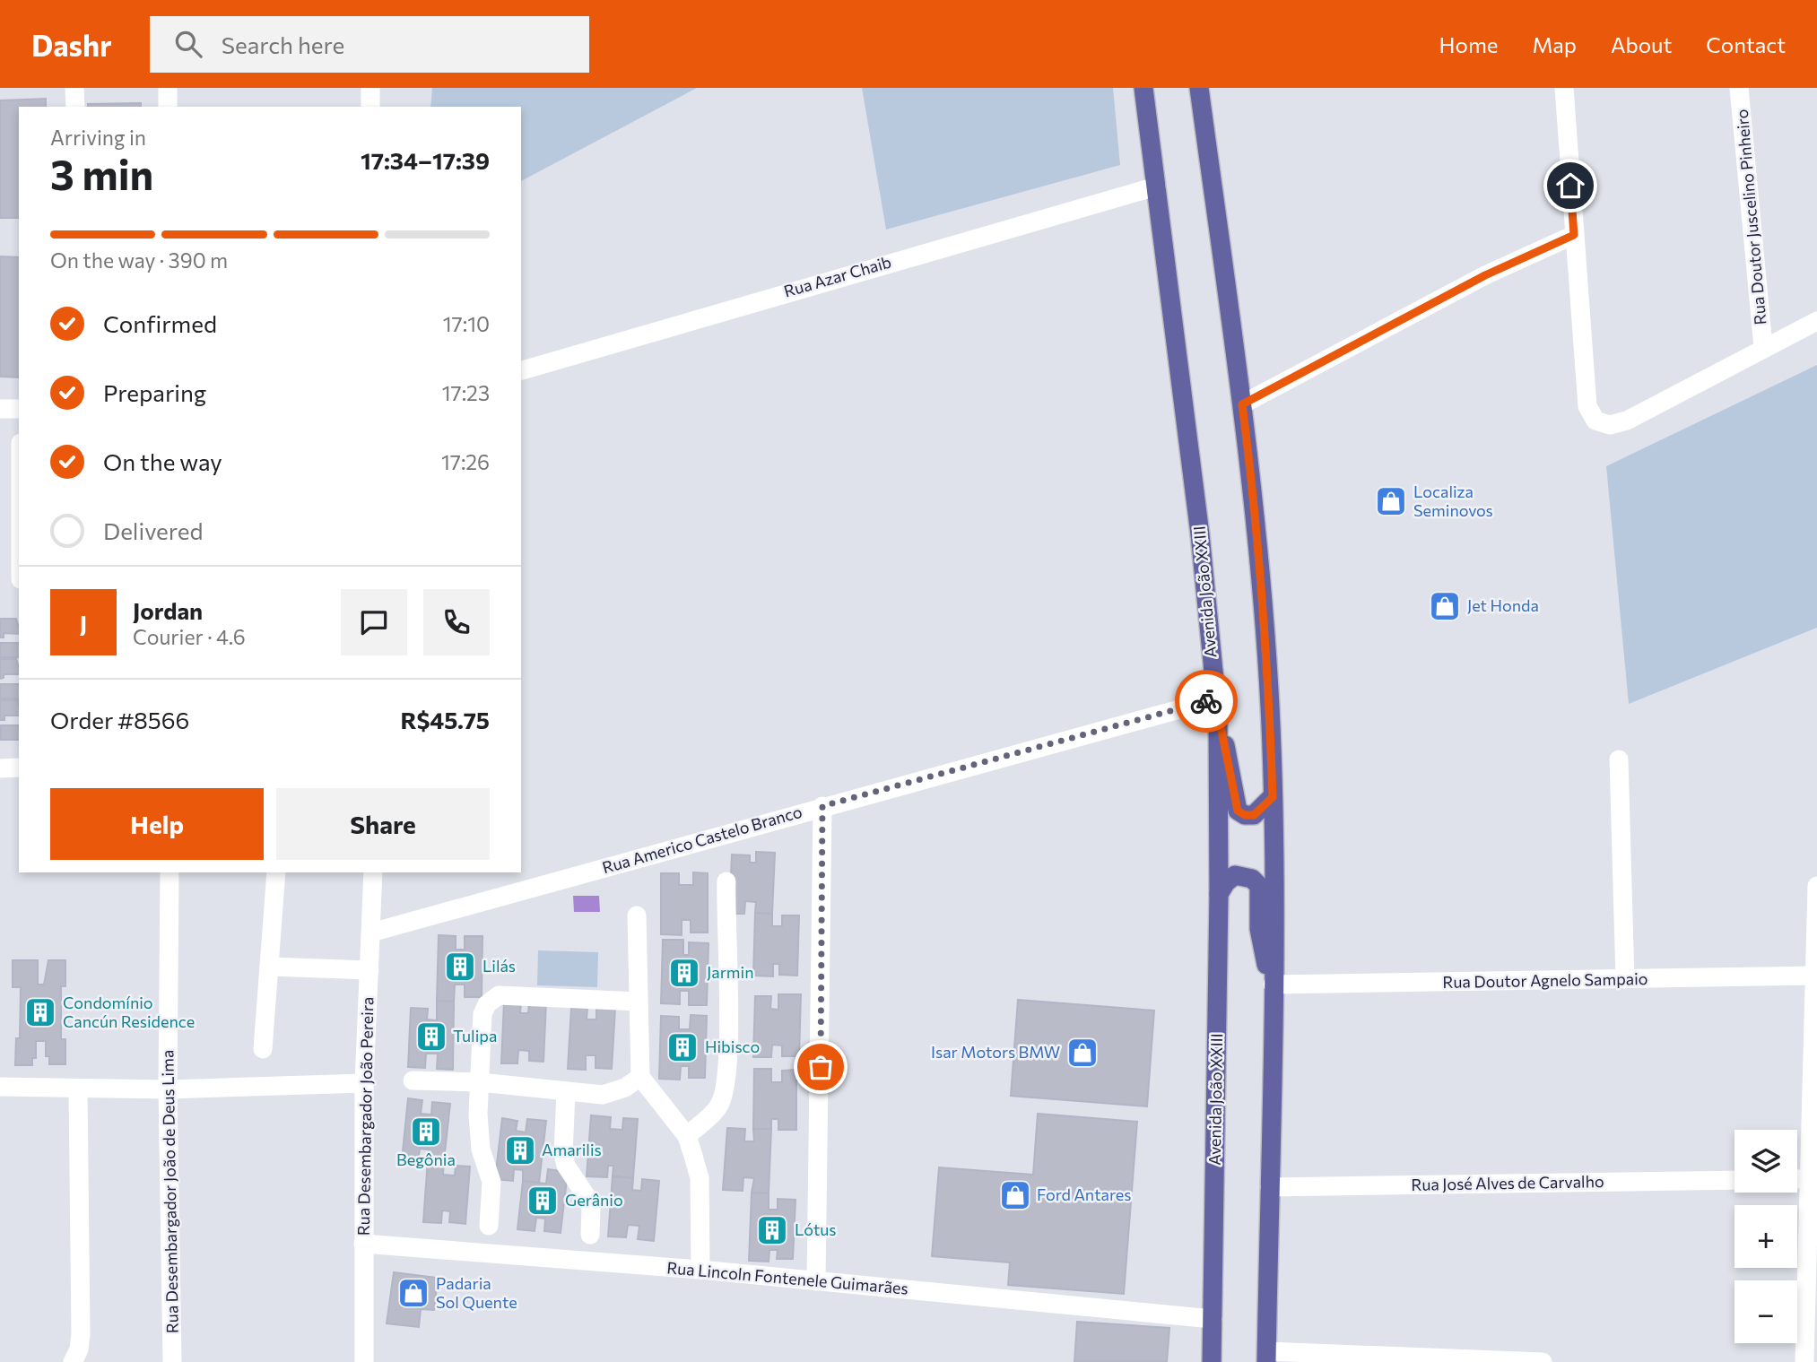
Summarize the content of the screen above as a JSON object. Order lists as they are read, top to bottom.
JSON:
{
  "streets": {
    "main road": ["Avenida João XXIII"],
    "street": [
      "Rua Doutor Juscelino Pinheiro",
      "Rua Azar Chaib",
      "Rua Americo Castelo Branco",
      "Rua Doutor Agnelo Sampaio",
      "Rua Desembargador João Pereira",
      "Rua José Alves de Carvalho",
      "Rua Desembargador João de Deus Lima",
      "Rua Lincoln Fontenele Guimarães"
    ]
  },
  "crossings": [
    ["Rua Azar Chaib", "Avenida João XXIII"],
    ["Avenida João XXIII", "Rua Americo Castelo Branco"],
    ["Avenida João XXIII", "Rua Lincoln Fontenele Guimarães"],
    ["Rua Americo Castelo Branco", "Rua Desembargador João Pereira"],
    ["Rua Desembargador João Pereira", "Rua Lincoln Fontenele Guimarães"]
  ],
  "places": {
    "shop": [
      "Localiza Seminovos",
      "Jet Honda",
      "Isar Motors BMW",
      "Ford Antares",
      "Padaria Sol Quente"
    ],
    "building": [
      "Lilás",
      "Jarmin",
      "Condomínio Cancún Residence",
      "Tulipa",
      "Hibisco",
      "Begônia",
      "Amarilis",
      "Gerânio",
      "Lótus"
    ]
  },
  "page": {
    "header": "Dashr",
    "search": "Search here",
    "nav": [
      "Home",
      "Map",
      "About",
      "Contact"
    ],
    "heading": ["3 min", "Arriving in", "17:34–17:39"],
    "panel": [
      "Jordan",
      "Courier · 4.6",
      "Order #8566",
      "R$45.75"
    ],
    "bar": "On the way · 390 m",
    "list": [
      ["Confirmed", "17:10"],
      ["Preparing", "17:23"],
      ["On the way", "17:26"],
      "Delivered"
    ],
    "round": "J",
    "buttons": ["Help", "Share"],
    "map_buttons": ["+", "−"]
  }
}
